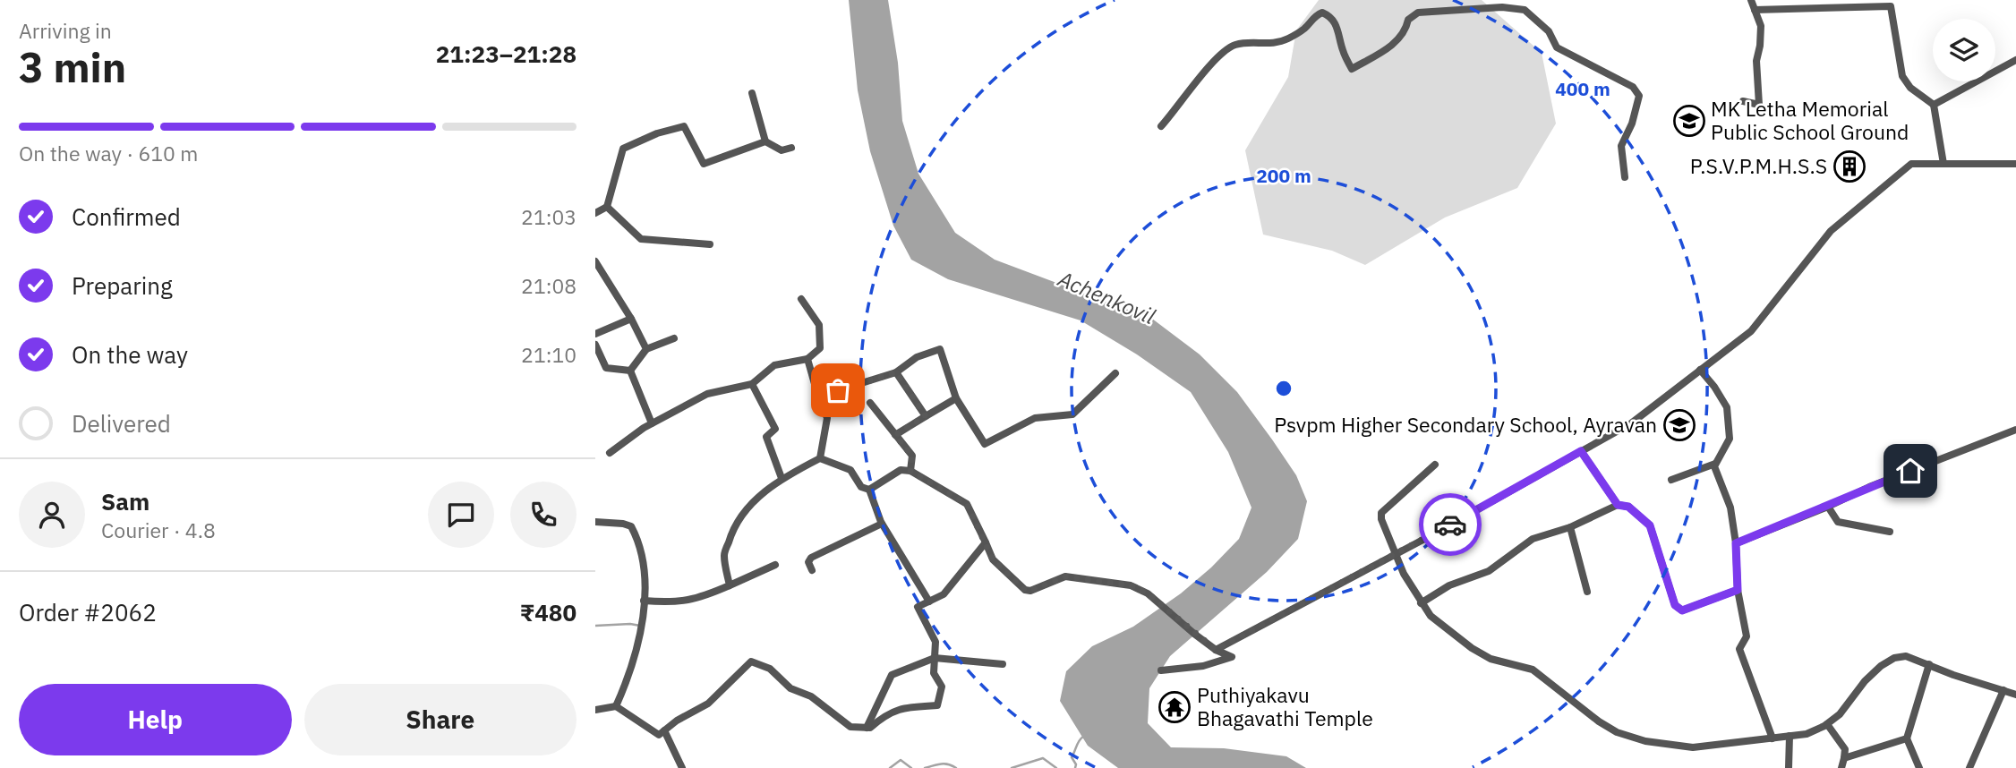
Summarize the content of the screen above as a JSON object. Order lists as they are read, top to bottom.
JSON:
{
  "water": ["Achenkovil"],
  "places": {
    "school or university": ["MK Letha Memorial Public School Ground", "Psvpm Higher Secondary School, Ayravan"],
    "building": ["P.S.V.P.M.H.S.S"],
    "temple": ["Puthiyakavu Bhagavathi Temple"]
  },
  "page": {
    "heading": ["3 min", "Arriving in", "21:23–21:28"],
    "panel": [
      "Sam",
      "Courier · 4.8",
      "Order #2062",
      "₹480"
    ],
    "bar": "On the way · 610 m",
    "list": [
      ["Confirmed", "21:03"],
      ["Preparing", "21:08"],
      ["On the way", "21:10"],
      "Delivered"
    ],
    "buttons": ["Help", "Share"]
  },
  "rings": ["400 m", "200 m"]
}
